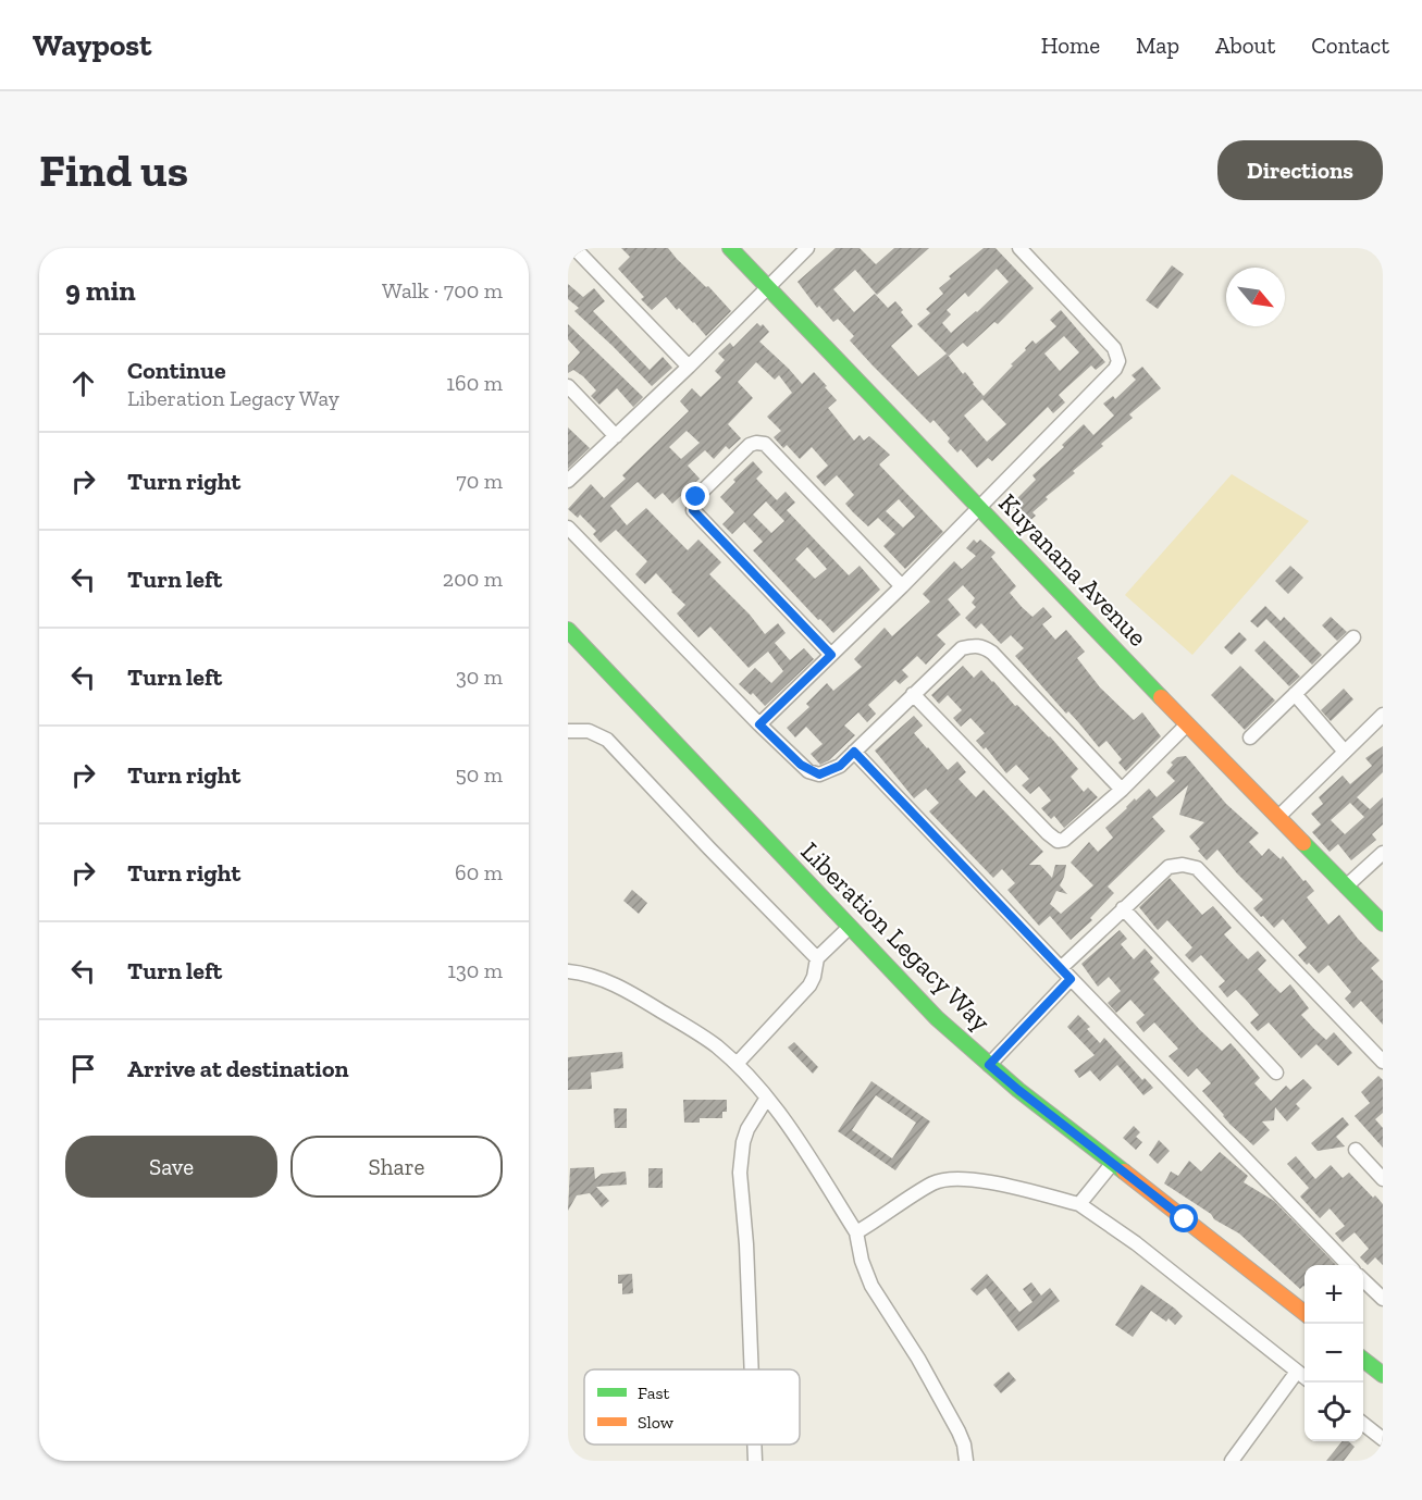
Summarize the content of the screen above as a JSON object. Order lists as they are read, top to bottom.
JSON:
{
  "streets": {
    "main road": ["Kuyanana Avenue", "Liberation Legacy Way"]
  },
  "legend": ["Fast", "Slow"],
  "north": "bottom right",
  "page": {
    "header": "Waypost",
    "nav": [
      "Home",
      "Map",
      "About",
      "Contact"
    ],
    "buttons": [
      "Directions",
      ["Save", "Share"]
    ],
    "title": "Find us",
    "heading": ["9 min", "Walk · 700 m"],
    "list": [
      ["Continue", "Liberation Legacy Way", "160 m"],
      ["Turn right", "70 m"],
      ["Turn left", "200 m"],
      ["Turn left", "30 m"],
      ["Turn right", "50 m"],
      ["Turn right", "60 m"],
      ["Turn left", "130 m"],
      "Arrive at destination"
    ],
    "map_buttons": ["+", "−"]
  }
}
